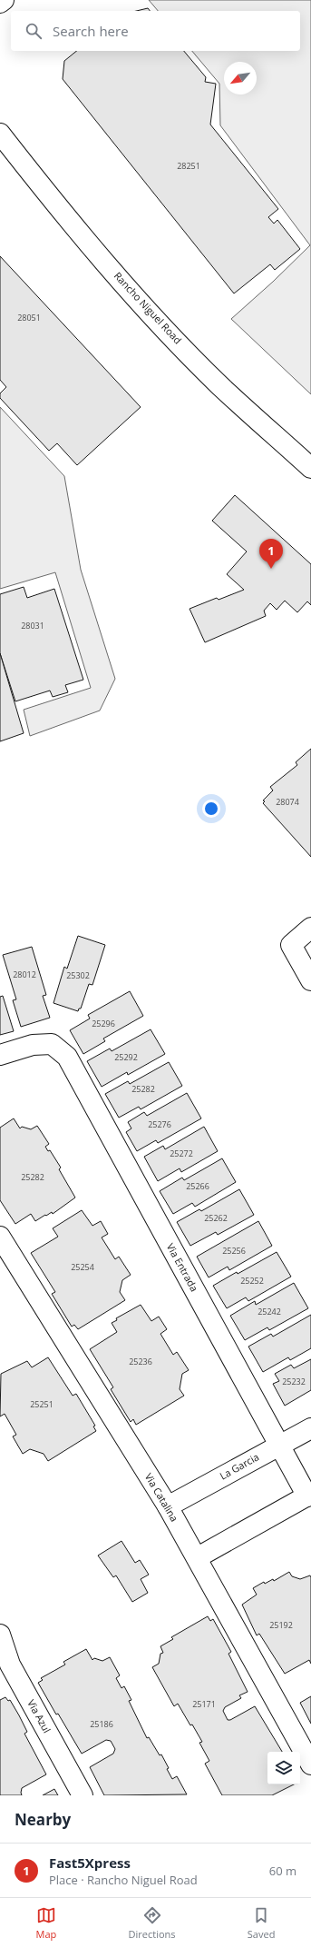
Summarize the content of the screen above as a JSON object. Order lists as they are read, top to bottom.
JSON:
{
  "streets": {
    "street": [
      "Rancho Niguel Road",
      "Via Entrada",
      "La Garcia",
      "Via Catalina",
      "Via Azul"
    ]
  },
  "crossings": [
    ["Via Entrada", "La Garcia"],
    ["La Garcia", "Via Catalina"]
  ],
  "house_numbers": [
    "28251",
    "28051",
    "28031",
    "28074",
    "28012",
    "25302",
    "25296",
    "25292",
    "25282",
    "25276",
    "25272",
    "25282",
    "25266",
    "25262",
    "25256",
    "25254",
    "25252",
    "25242",
    "25236",
    "25232",
    "25251",
    "25192",
    "25171",
    "25186"
  ],
  "north": "bottom left",
  "page": {
    "search": "Search here",
    "pins": "1",
    "heading": "Nearby",
    "list": [
      {
        "mark": "1",
        "name": "Fast5Xpress",
        "note": "Place · Rancho Niguel Road",
        "value": "60 m"
      }
    ],
    "nav": ["Map", "Directions", "Saved"]
  }
}
